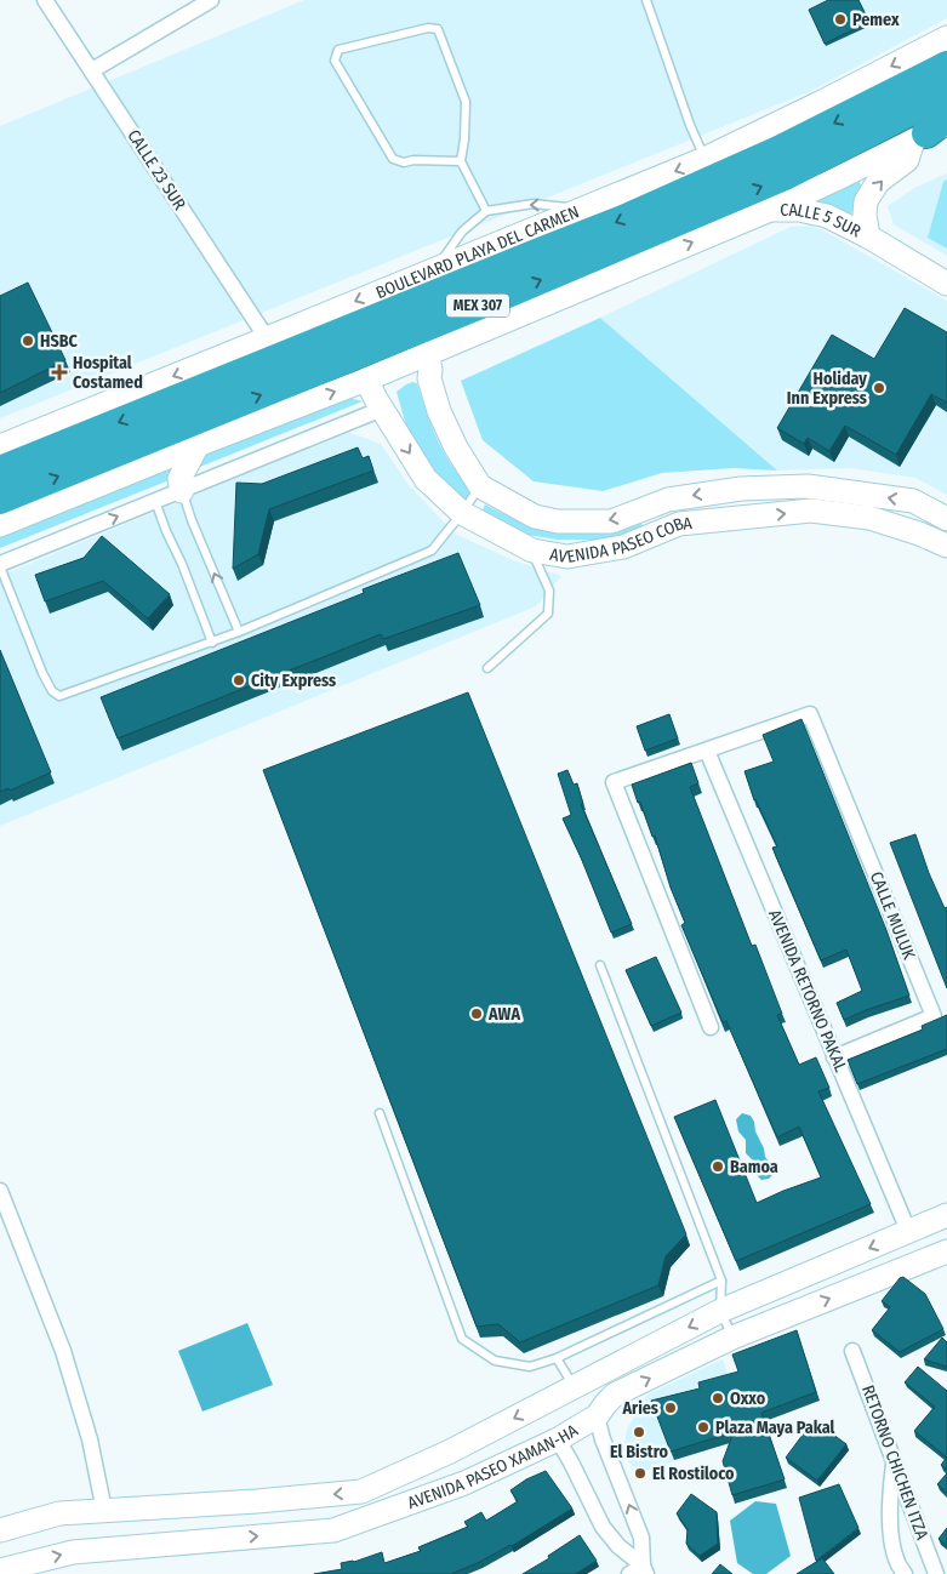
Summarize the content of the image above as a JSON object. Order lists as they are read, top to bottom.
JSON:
{
  "streets": {
    "highway": ["MEX 307"],
    "main road": [
      "CALLE 5 SUR",
      "BOULEVARD PLAYA DEL CARMEN",
      "AVENIDA PASEO COBA",
      "AVENIDA PASEO XAMAN-HA"
    ],
    "street": [
      "CALLE 23 SUR",
      "CALLE MULUK",
      "AVENIDA RETORNO PAKAL",
      "RETORNO CHICHEN ITZA"
    ]
  },
  "crossings": [
    ["CALLE 23 SUR", "BOULEVARD PLAYA DEL CARMEN"],
    ["CALLE MULUK", "AVENIDA RETORNO PAKAL"],
    ["AVENIDA RETORNO PAKAL", "AVENIDA PASEO XAMAN-HA"]
  ],
  "one_way": ["CALLE 5 SUR"],
  "places": {
    "other": [
      "Pemex",
      "HSBC",
      "Holiday Inn Express",
      "City Express",
      "AWA",
      "Bamoa",
      "Oxxo",
      "Aries",
      "Plaza Maya Pakal",
      "El Bistro",
      "El Rostiloco"
    ],
    "health": ["Hospital Costamed"]
  }
}
